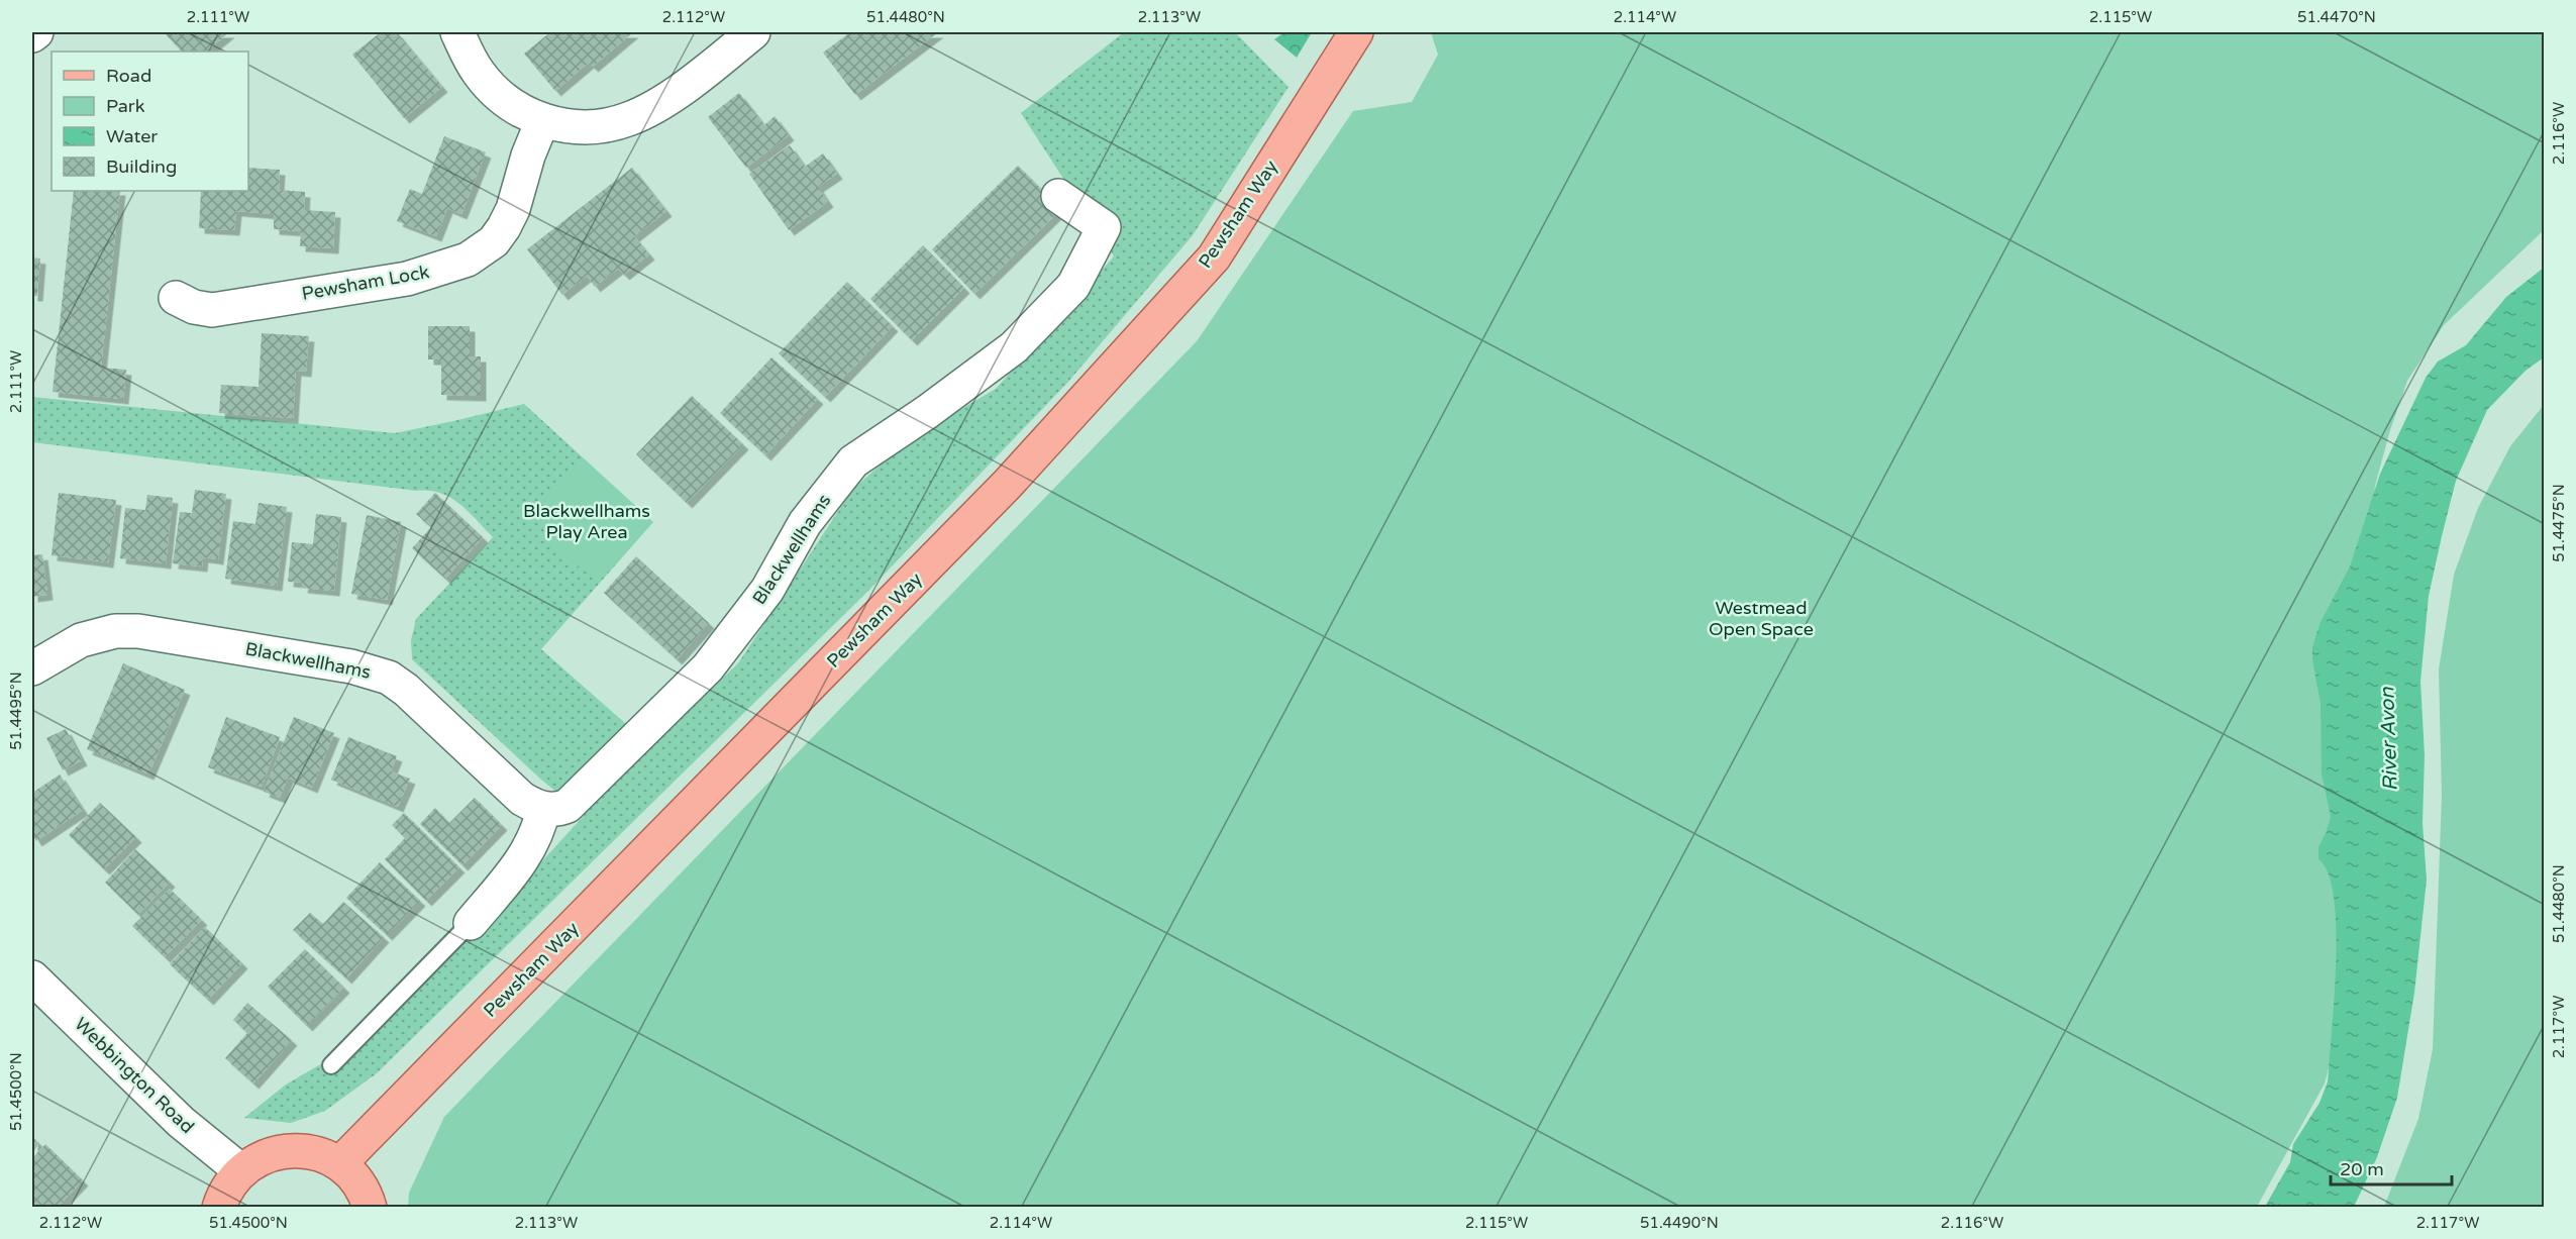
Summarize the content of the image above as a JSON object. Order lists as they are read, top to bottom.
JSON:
{
  "streets": {
    "main road": ["Pewsham Way"],
    "street": ["Pewsham Lock", "Blackwellhams", "Webbington Road"]
  },
  "water": ["River Avon"],
  "parks": ["Blackwellhams Play Area", "Westmead Open Space"],
  "legend": [
    "Road",
    "Park",
    "Water",
    "Building"
  ],
  "scale_bar": "20 m",
  "coordinates": [
    "2.111°W",
    "2.112°W",
    "51.4480°N",
    "2.113°W",
    "2.114°W",
    "2.115°W",
    "51.4470°N",
    "2.116°W",
    "51.4475°N",
    "51.4495°N",
    "2.117°W",
    "51.4500°N",
    "51.4490°N"
  ]
}
